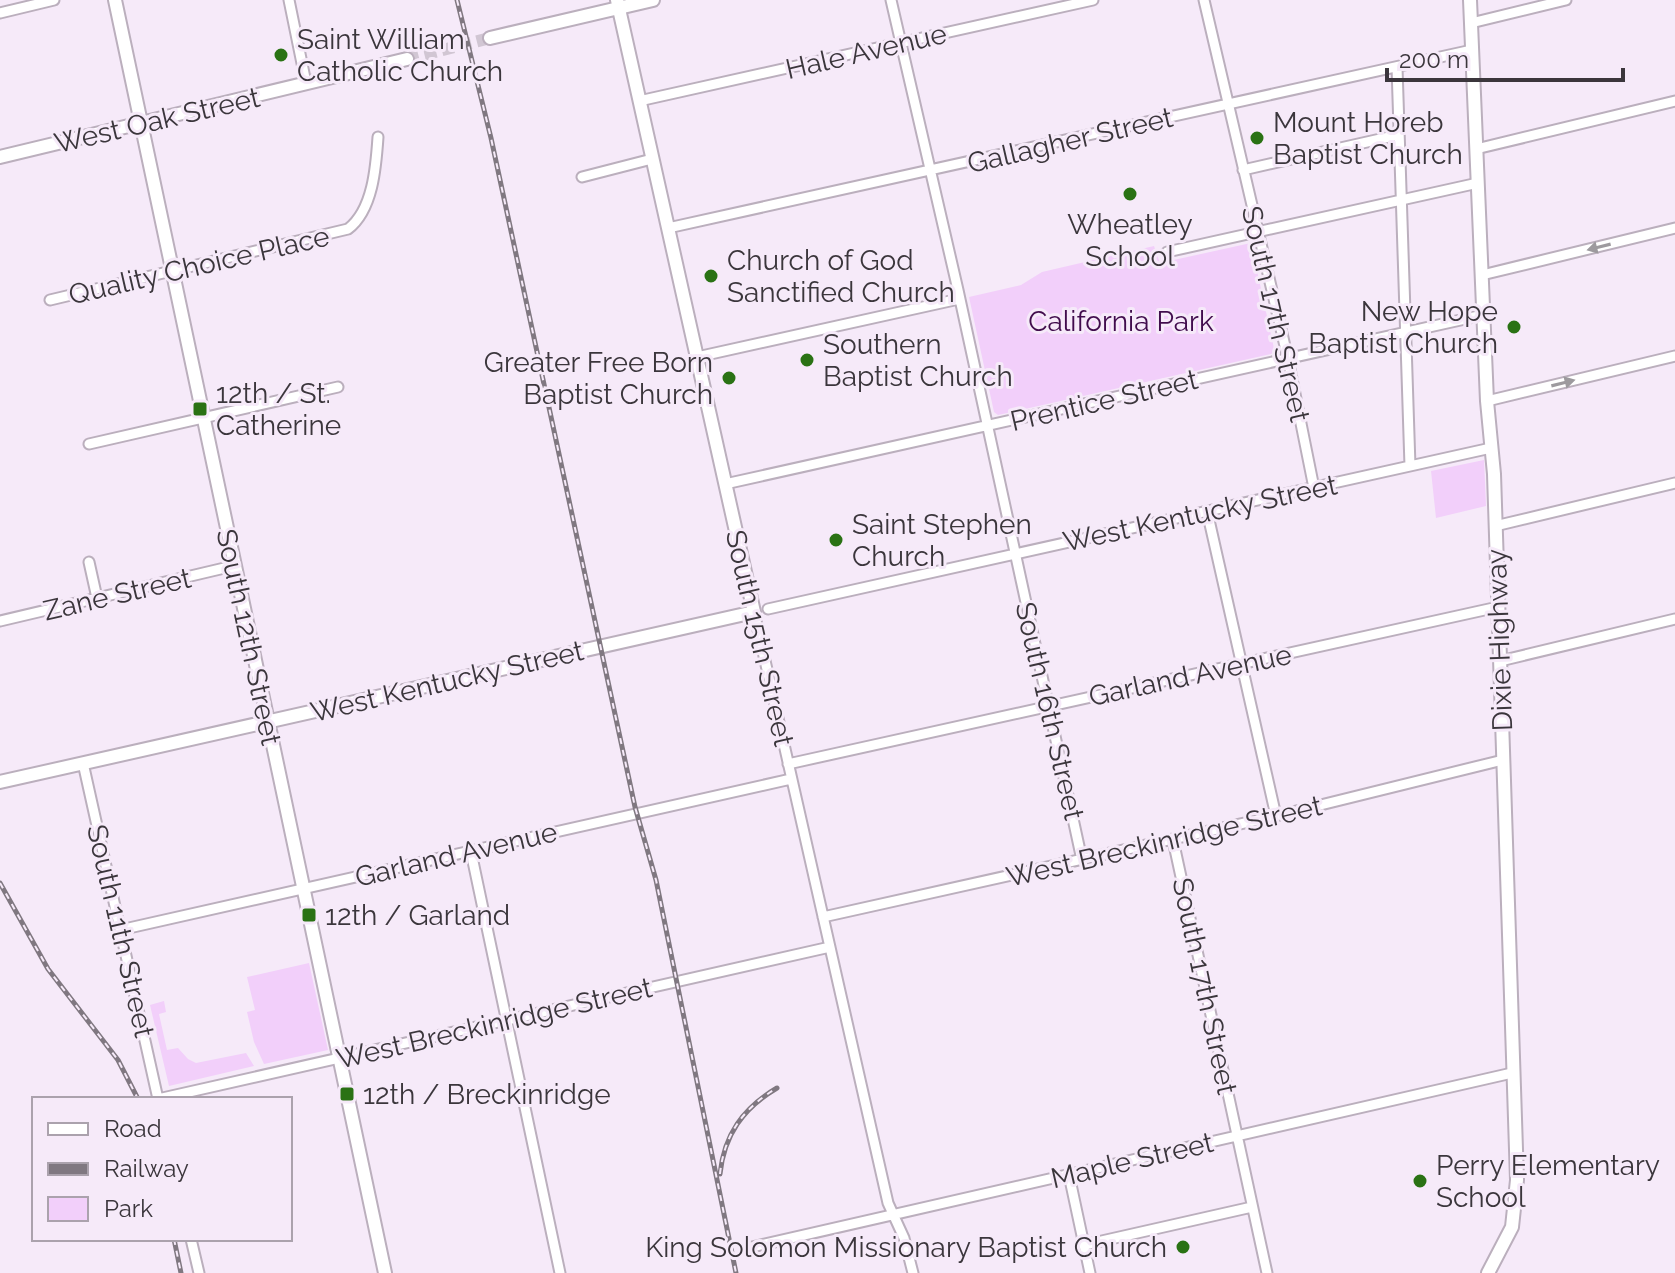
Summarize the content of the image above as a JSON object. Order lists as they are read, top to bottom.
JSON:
{
  "streets": {
    "street": [
      "Hale Avenue",
      "West Oak Street",
      "Gallagher Street",
      "Quality Choice Place",
      "South 17th Street",
      "Prentice Street",
      "West Kentucky Street",
      "Zane Street",
      "South 12th Street",
      "South 15th Street",
      "Dixie Highway",
      "Garland Avenue",
      "South 16th Street",
      "West Breckinridge Street",
      "South 11th Street",
      "Maple Street"
    ]
  },
  "crossings": [
    ["Hale Avenue", "South 15th Street"],
    ["Hale Avenue", "South 16th Street"],
    ["West Oak Street", "South 12th Street"],
    ["Gallagher Street", "South 17th Street"],
    ["Gallagher Street", "South 15th Street"],
    ["Gallagher Street", "Dixie Highway"],
    ["Gallagher Street", "South 16th Street"],
    ["Quality Choice Place", "South 12th Street"],
    ["South 17th Street", "Prentice Street"],
    ["South 17th Street", "West Kentucky Street"],
    ["South 17th Street", "West Breckinridge Street"],
    ["South 17th Street", "Maple Street"],
    ["Prentice Street", "South 15th Street"],
    ["Prentice Street", "Dixie Highway"],
    ["Prentice Street", "South 16th Street"],
    ["West Kentucky Street", "South 12th Street"],
    ["West Kentucky Street", "South 15th Street"],
    ["West Kentucky Street", "Dixie Highway"],
    ["West Kentucky Street", "South 16th Street"],
    ["West Kentucky Street", "South 11th Street"],
    ["Zane Street", "South 12th Street"],
    ["South 12th Street", "Garland Avenue"],
    ["South 12th Street", "West Breckinridge Street"],
    ["South 15th Street", "Garland Avenue"],
    ["South 15th Street", "West Breckinridge Street"],
    ["South 15th Street", "Maple Street"],
    ["Dixie Highway", "Garland Avenue"],
    ["Dixie Highway", "West Breckinridge Street"],
    ["Dixie Highway", "Maple Street"],
    ["Garland Avenue", "South 16th Street"],
    ["Garland Avenue", "South 11th Street"],
    ["South 16th Street", "West Breckinridge Street"]
  ],
  "parks": ["California Park"],
  "places": {
    "other": [
      "Saint William Catholic Church",
      "Mount Horeb Baptist Church",
      "Wheatley School",
      "Church of God Sanctified Church",
      "New Hope Baptist Church",
      "Southern Baptist Church",
      "Greater Free Born Baptist Church",
      "Saint Stephen Church",
      "Perry Elementary School",
      "King Solomon Missionary Baptist Church"
    ],
    "transit": ["12th / St. Catherine", "12th / Garland", "12th / Breckinridge"]
  },
  "legend": ["Road", "Railway", "Park"],
  "scale_bar": "200 m"
}
